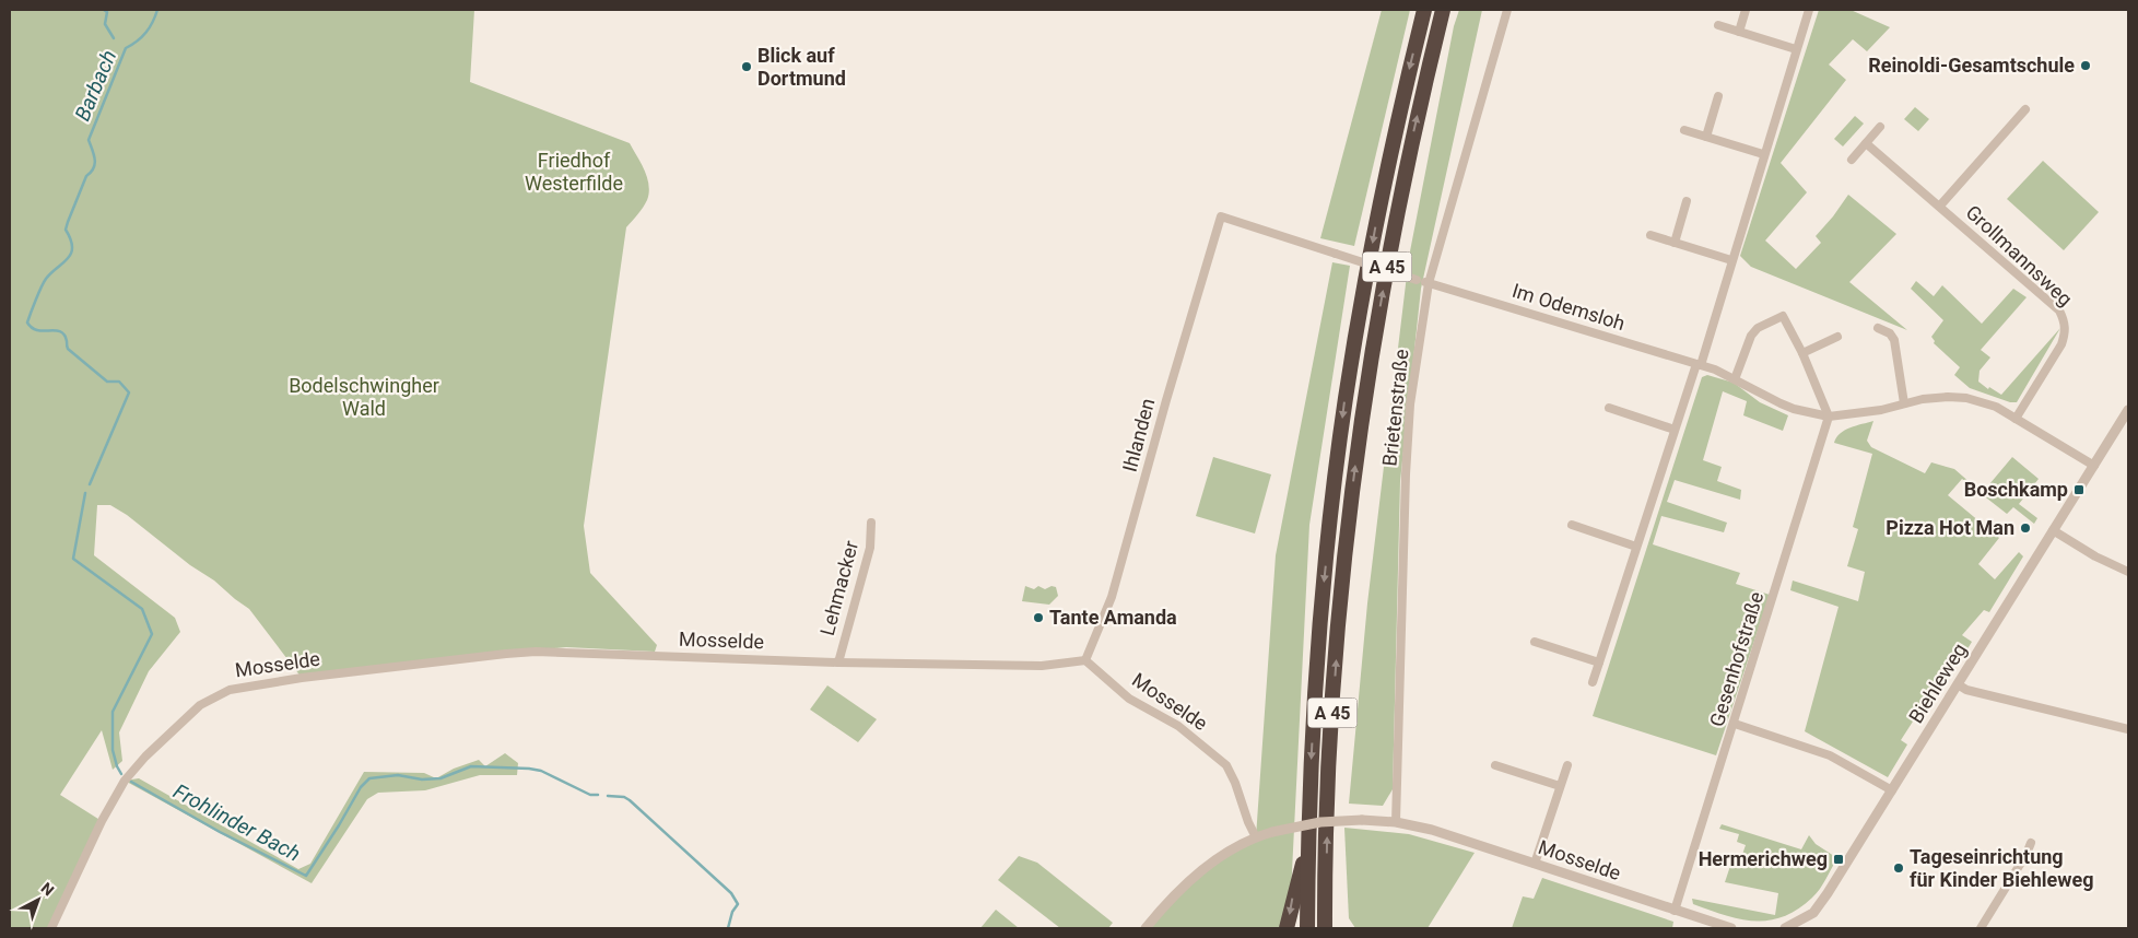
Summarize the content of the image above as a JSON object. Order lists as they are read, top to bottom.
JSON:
{
  "streets": {
    "highway": ["A 45"],
    "street": [
      "Grollmannsweg",
      "Im Odemsloh",
      "Brietenstraße",
      "Ihlanden",
      "Lehmacker",
      "Mosselde",
      "Gesenhofstraße",
      "Biehleweg"
    ]
  },
  "crossings": [
    ["Grollmannsweg", "Im Odemsloh"],
    ["Im Odemsloh", "Brietenstraße"],
    ["Im Odemsloh", "Ihlanden"],
    ["Im Odemsloh", "Gesenhofstraße"],
    ["Im Odemsloh", "Biehleweg"],
    ["Brietenstraße", "Mosselde"],
    ["Ihlanden", "Mosselde"],
    ["Lehmacker", "Mosselde"],
    ["Mosselde", "Gesenhofstraße"]
  ],
  "water": ["Barbach", "Frohlinder Bach"],
  "parks": ["Friedhof Westerfilde", "Bodelschwingher Wald"],
  "places": {
    "other": [
      "Reinoldi-Gesamtschule",
      "Blick auf Dortmund",
      "Pizza Hot Man",
      "Tante Amanda",
      "Tageseinrichtung für Kinder Biehleweg"
    ],
    "transit": ["Boschkamp", "Hermerichweg"]
  },
  "north": "top right"
}
